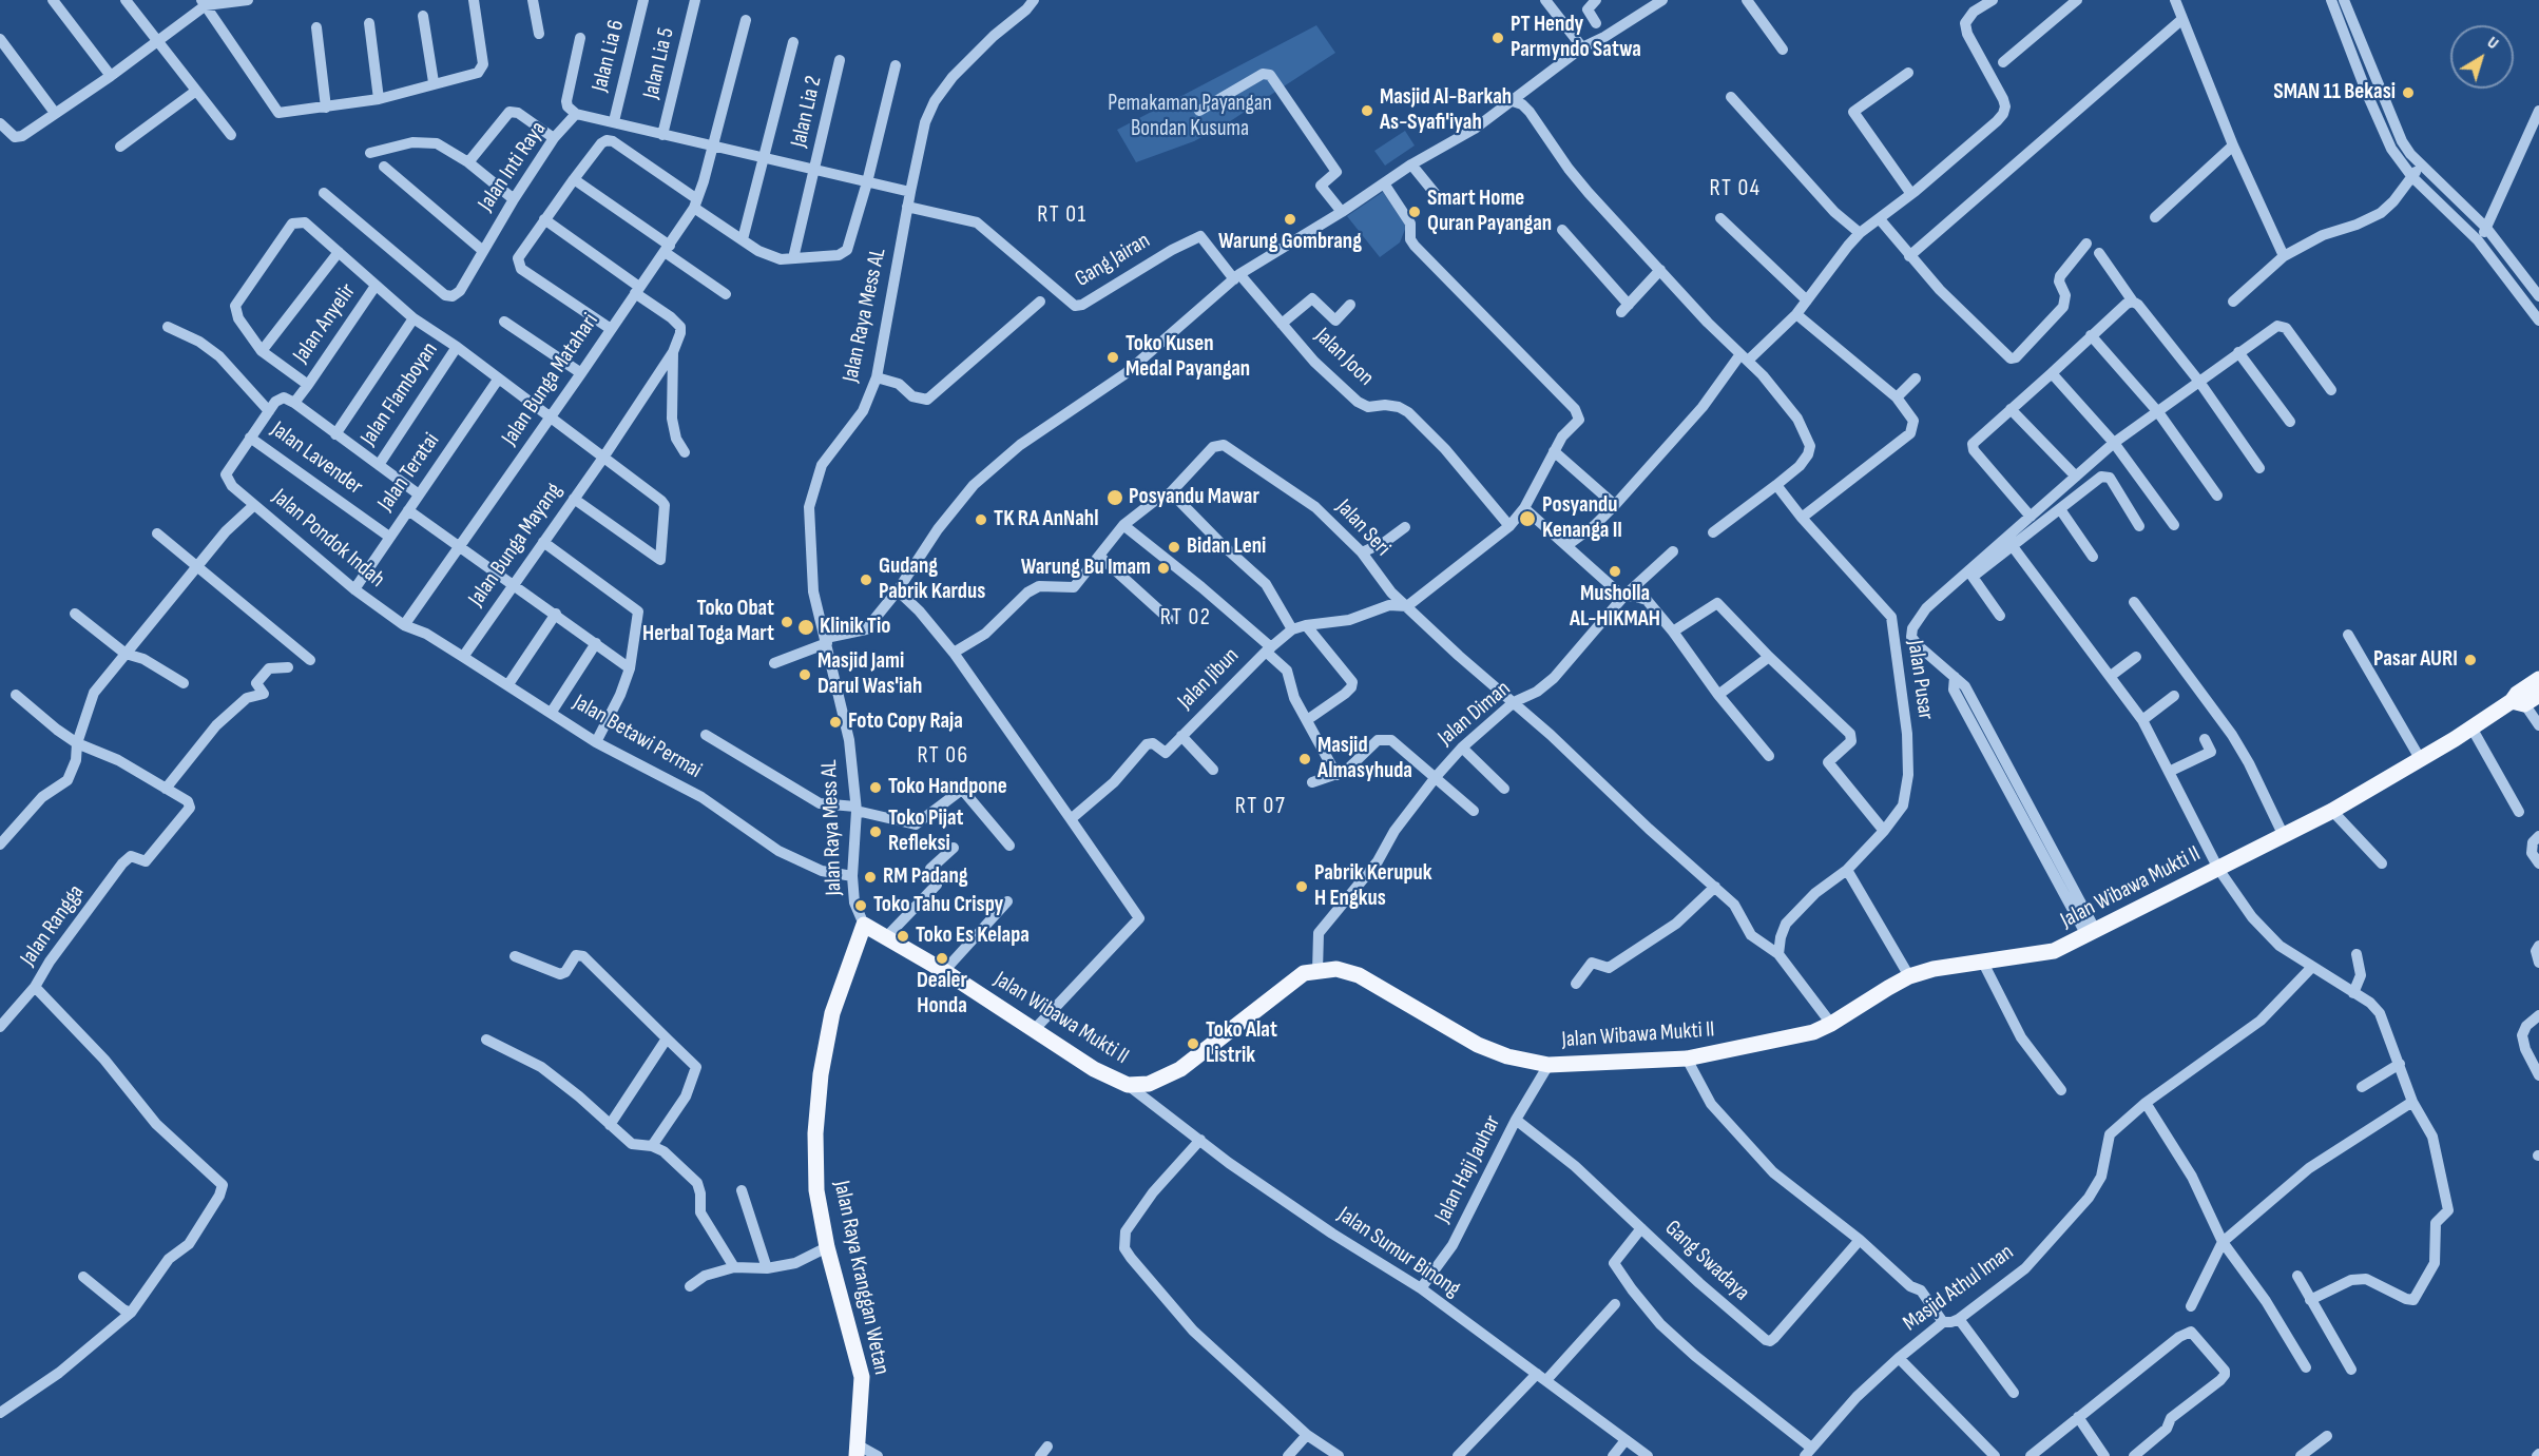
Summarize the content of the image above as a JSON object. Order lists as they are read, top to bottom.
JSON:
{
  "streets": {
    "main road": ["Jalan Wibawa Mukti II", "Jalan Raya Kranggan Wetan"],
    "street": [
      "Jalan Lia 6",
      "Jalan Lia 5",
      "Jalan Lia 2",
      "Jalan Inti Raya",
      "Gang Jairan",
      "Jalan Raya Mess AL",
      "Jalan Anyelir",
      "Jalan Joon",
      "Jalan Bunga Matahari",
      "Jalan Flamboyan",
      "Jalan Lavender",
      "Jalan Teratai",
      "Jalan Seri",
      "Jalan Pondok Indah",
      "Jalan Bunga Mayang",
      "Jalan Jibun",
      "Jalan Pusar",
      "Jalan Diman",
      "Jalan Betawi Permai",
      "Jalan Rangga",
      "Jalan Haji Jauhar",
      "Jalan Sumur Binong",
      "Gang Swadaya",
      "Masjid Athul Iman"
    ]
  },
  "crossings": [
    ["Jalan Lia 6", "Jalan Inti Raya"],
    ["Jalan Lia 5", "Jalan Inti Raya"],
    ["Jalan Lia 2", "Jalan Inti Raya"],
    ["Jalan Inti Raya", "Jalan Raya Mess AL"],
    ["Jalan Inti Raya", "Jalan Bunga Matahari"],
    ["Gang Jairan", "Jalan Raya Mess AL"],
    ["Gang Jairan", "Jalan Joon"],
    ["Jalan Raya Mess AL", "Jalan Betawi Permai"],
    ["Jalan Raya Mess AL", "Jalan Wibawa Mukti II"],
    ["Jalan Raya Mess AL", "Jalan Raya Kranggan Wetan"],
    ["Jalan Bunga Matahari", "Jalan Pondok Indah"],
    ["Jalan Bunga Matahari", "Jalan Betawi Permai"],
    ["Jalan Lavender", "Jalan Teratai"],
    ["Jalan Lavender", "Jalan Pondok Indah"],
    ["Jalan Teratai", "Jalan Pondok Indah"],
    ["Jalan Seri", "Jalan Jibun"],
    ["Jalan Seri", "Jalan Pusar"],
    ["Jalan Seri", "Jalan Diman"],
    ["Jalan Pondok Indah", "Jalan Betawi Permai"],
    ["Jalan Bunga Mayang", "Jalan Betawi Permai"],
    ["Jalan Diman", "Jalan Wibawa Mukti II"],
    ["Jalan Wibawa Mukti II", "Jalan Haji Jauhar"],
    ["Jalan Wibawa Mukti II", "Jalan Sumur Binong"],
    ["Jalan Wibawa Mukti II", "Jalan Raya Kranggan Wetan"],
    ["Jalan Haji Jauhar", "Jalan Sumur Binong"],
    ["Jalan Haji Jauhar", "Gang Swadaya"]
  ],
  "districts": [
    "RT 04",
    "RT 01",
    "RT 02",
    "RT 06",
    "RT 07"
  ],
  "parks": ["Pemakaman Payangan Bondan Kusuma"],
  "places": [
    "PT Hendy Parmyndo Satwa",
    "SMAN 11 Bekasi",
    "Masjid Al-Barkah As-Syafi'iyah",
    "Smart Home Quran Payangan",
    "Warung Gombrang",
    "Toko Kusen Medal Payangan",
    "Posyandu Mawar",
    "Posyandu Kenanga II",
    "TK RA AnNahl",
    "Bidan Leni",
    "Warung Bu Imam",
    "Musholla AL-HIKMAH",
    "Gudang Pabrik Kardus",
    "Toko Obat Herbal Toga Mart",
    "Klinik Tio",
    "Pasar AURI",
    "Masjid Jami Darul Was'iah",
    "Foto Copy Raja",
    "Masjid Almasyhuda",
    "Toko Handpone",
    "Toko Pijat Refleksi",
    "RM Padang",
    "Pabrik Kerupuk H Engkus",
    "Toko Tahu Crispy",
    "Toko Es Kelapa",
    "Dealer Honda",
    "Toko Alat Listrik"
  ],
  "north": "top right"
}
